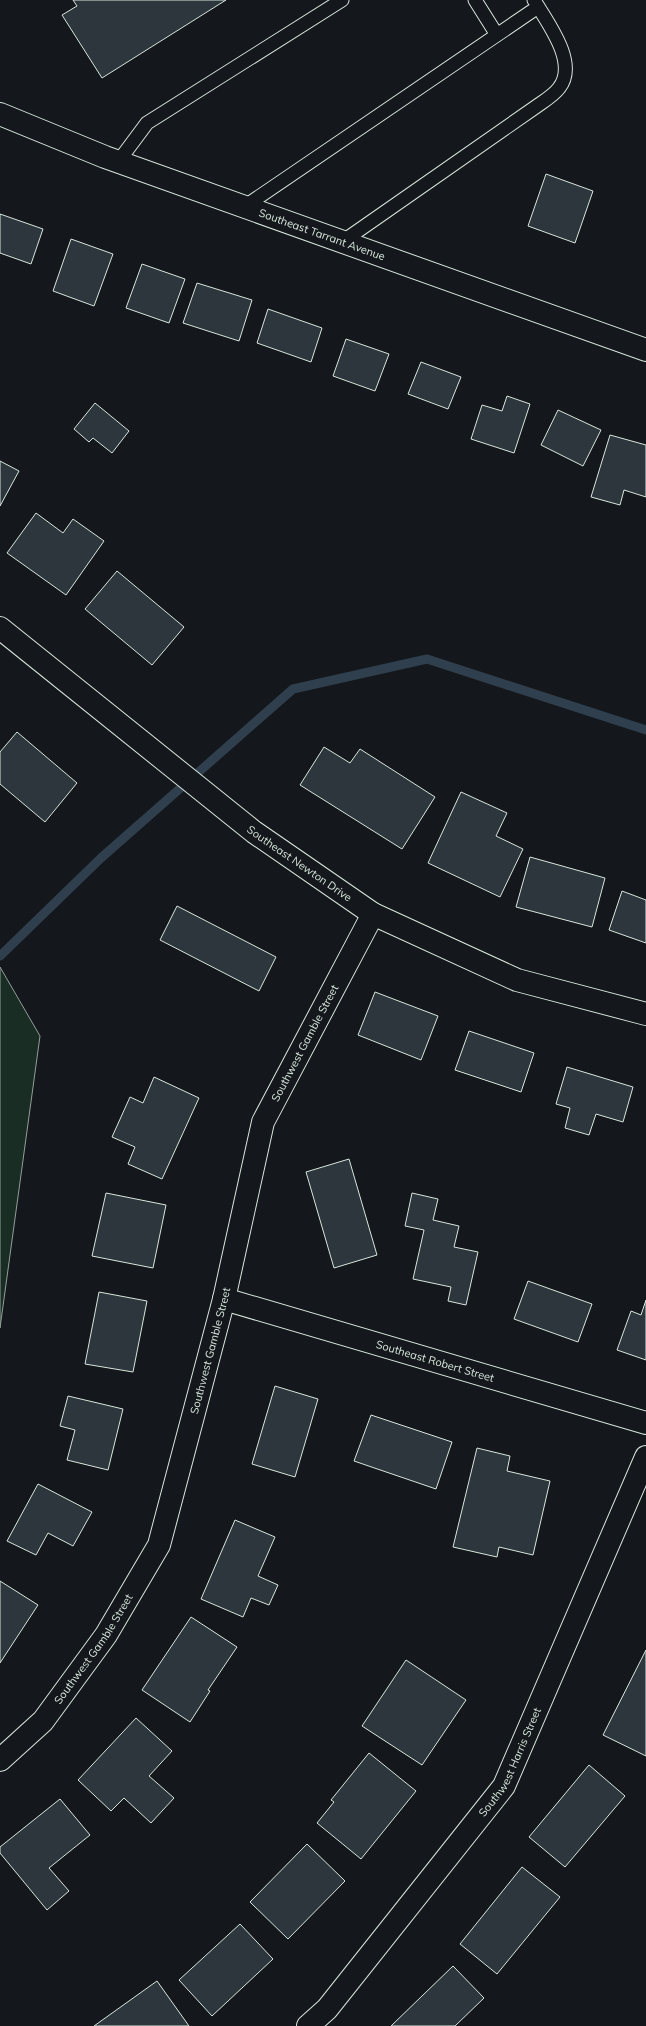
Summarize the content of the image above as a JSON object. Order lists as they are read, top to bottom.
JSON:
{
  "streets": {
    "street": [
      "Southeast Tarrant Avenue",
      "Southeast Newton Drive",
      "Southwest Gamble Street",
      "Southeast Robert Street",
      "Southwest Harris Street"
    ]
  },
  "crossings": [
    ["Southeast Newton Drive", "Southwest Gamble Street"],
    ["Southwest Gamble Street", "Southeast Robert Street"]
  ]
}
